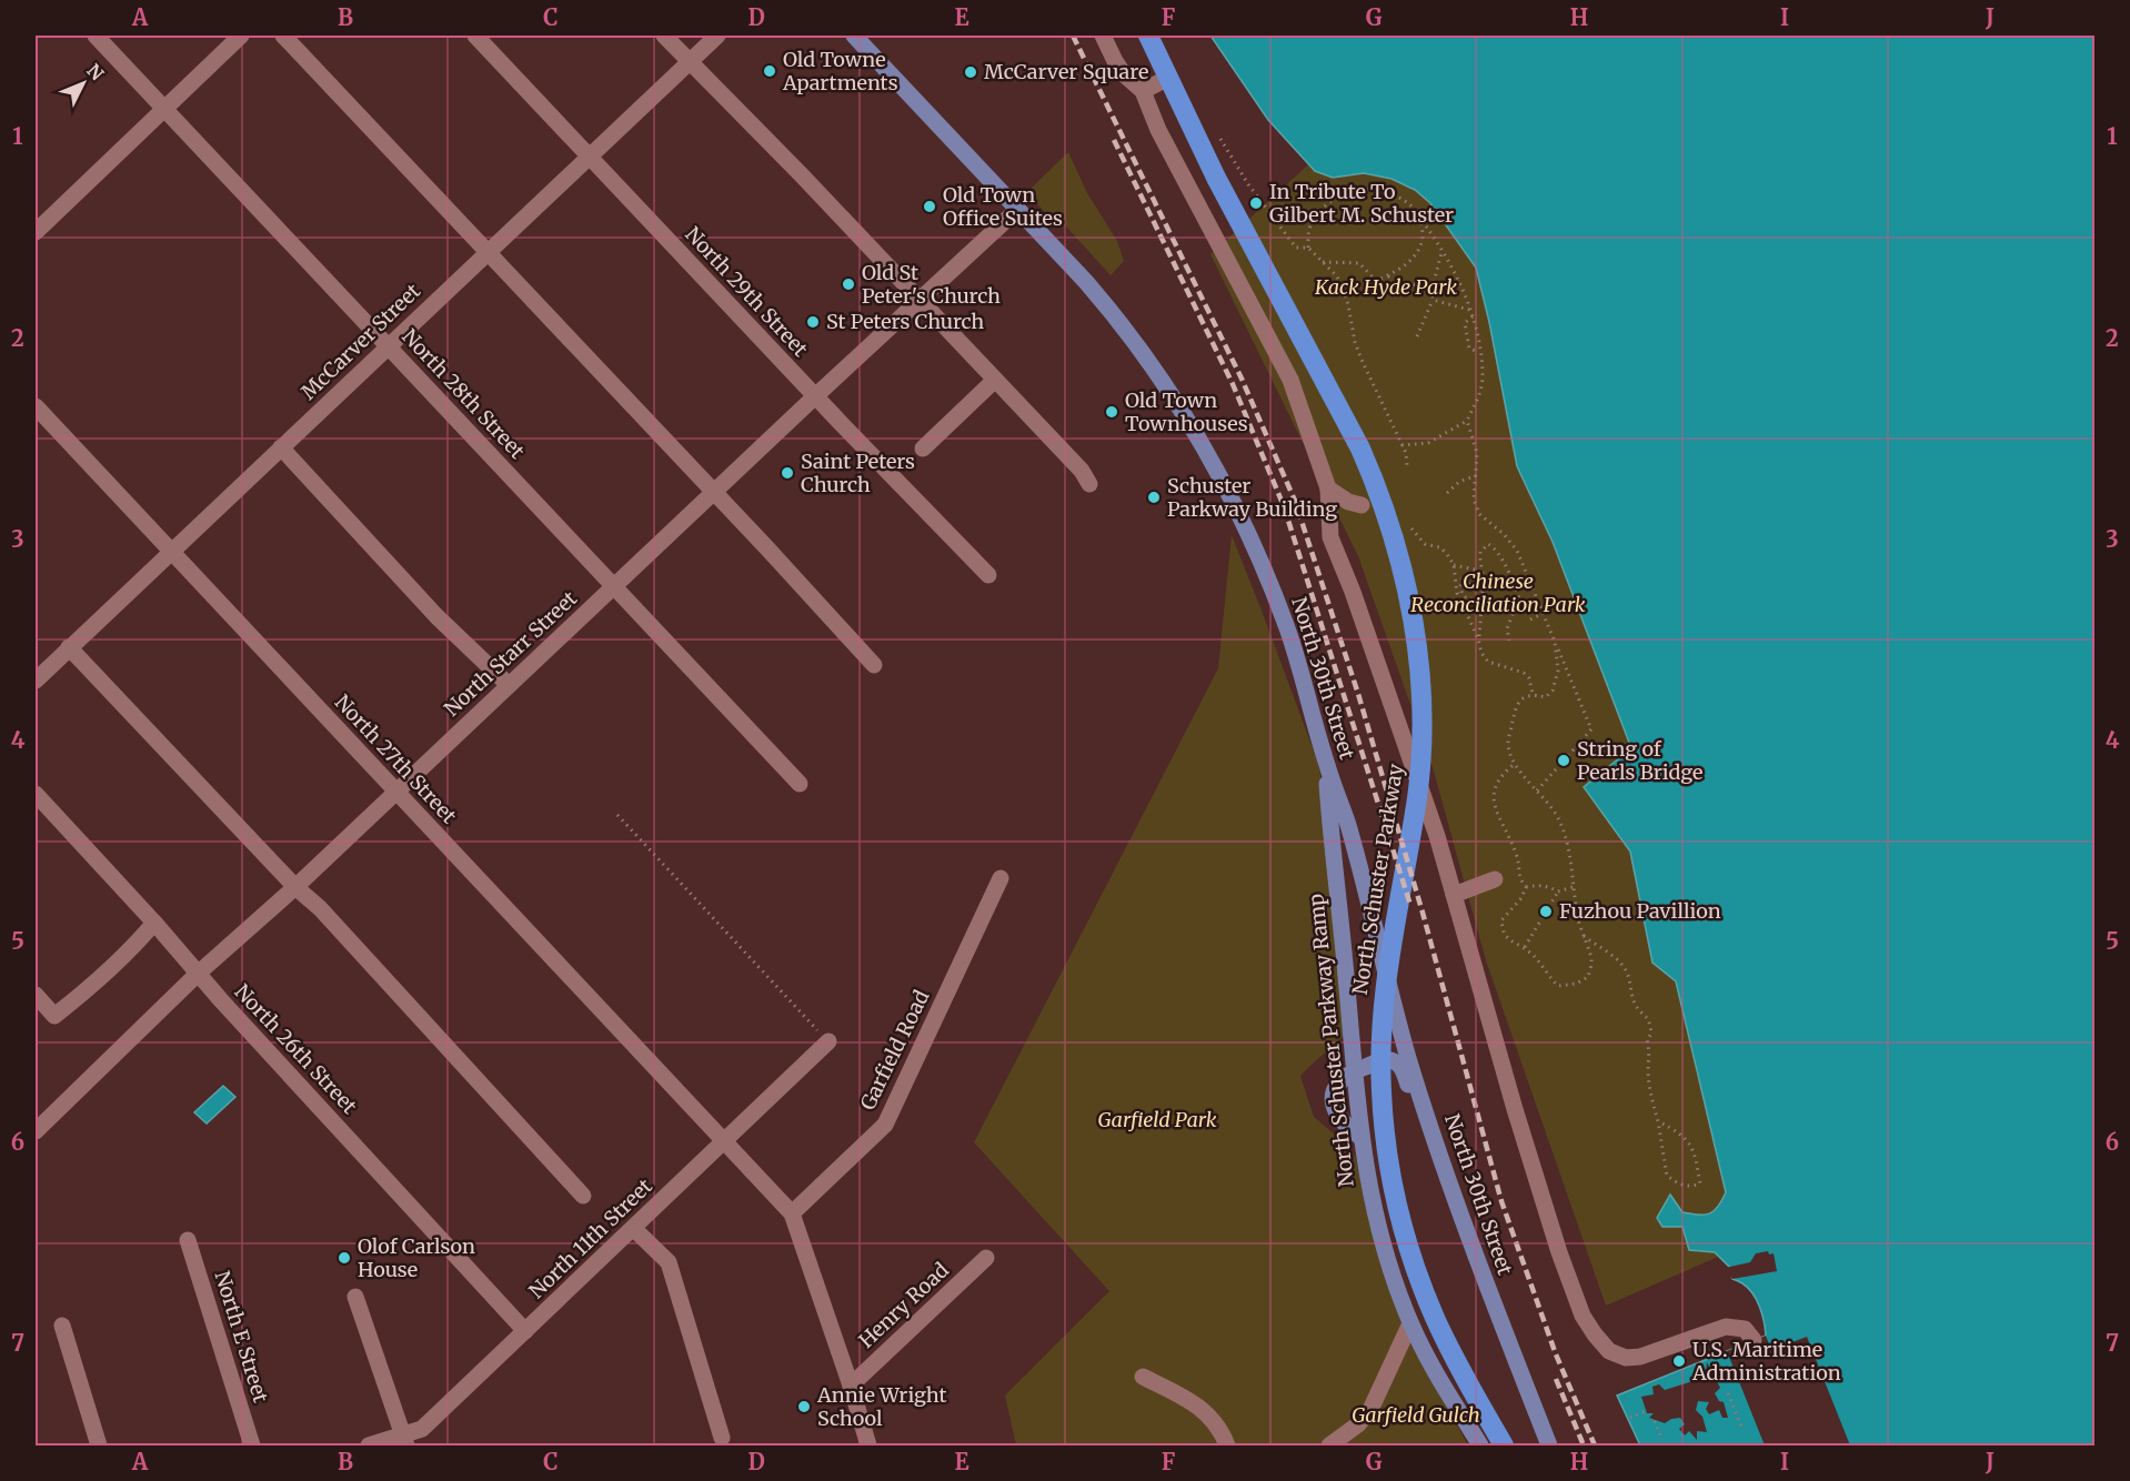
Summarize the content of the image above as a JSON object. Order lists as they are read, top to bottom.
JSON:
{
  "streets": {
    "highway": ["North Schuster Parkway"],
    "main road": ["North 30th Street", "North Schuster Parkway Ramp"],
    "street": [
      "North 29th Street",
      "McCarver Street",
      "North 28th Street",
      "North Starr Street",
      "North 27th Street",
      "North 26th Street",
      "Garfield Road",
      "North 11th Street",
      "Henry Road",
      "North E Street"
    ]
  },
  "crossings": [
    ["North 29th Street", "McCarver Street"],
    ["North 29th Street", "North Starr Street"],
    ["McCarver Street", "North 28th Street"],
    ["McCarver Street", "North 27th Street"],
    ["North 28th Street", "North Starr Street"],
    ["North Starr Street", "North 30th Street"],
    ["North Starr Street", "North 27th Street"],
    ["North Starr Street", "North 26th Street"],
    ["North 30th Street", "North Schuster Parkway Ramp"],
    ["North 27th Street", "Garfield Road"],
    ["North 27th Street", "North 11th Street"],
    ["North 26th Street", "North 11th Street"]
  ],
  "parks": [
    "Kack Hyde Park",
    "Chinese Reconciliation Park",
    "Garfield Park",
    "Garfield Gulch"
  ],
  "places": [
    "Old Towne Apartments",
    "McCarver Square",
    "In Tribute To Gilbert M. Schuster",
    "Old Town Office Suites",
    "Old St Peter's Church",
    "St Peters Church",
    "Old Town Townhouses",
    "Saint Peters Church",
    "Schuster Parkway Building",
    "String of Pearls Bridge",
    "Fuzhou Pavillion",
    "Olof Carlson House",
    "U.S. Maritime Administration",
    "Annie Wright School"
  ],
  "north": "top right",
  "grid": {
    "columns": [
      "A",
      "B",
      "C",
      "D",
      "E",
      "F",
      "G",
      "H",
      "I",
      "J"
    ],
    "rows": [
      "1",
      "2",
      "3",
      "4",
      "5",
      "6",
      "7"
    ]
  }
}
